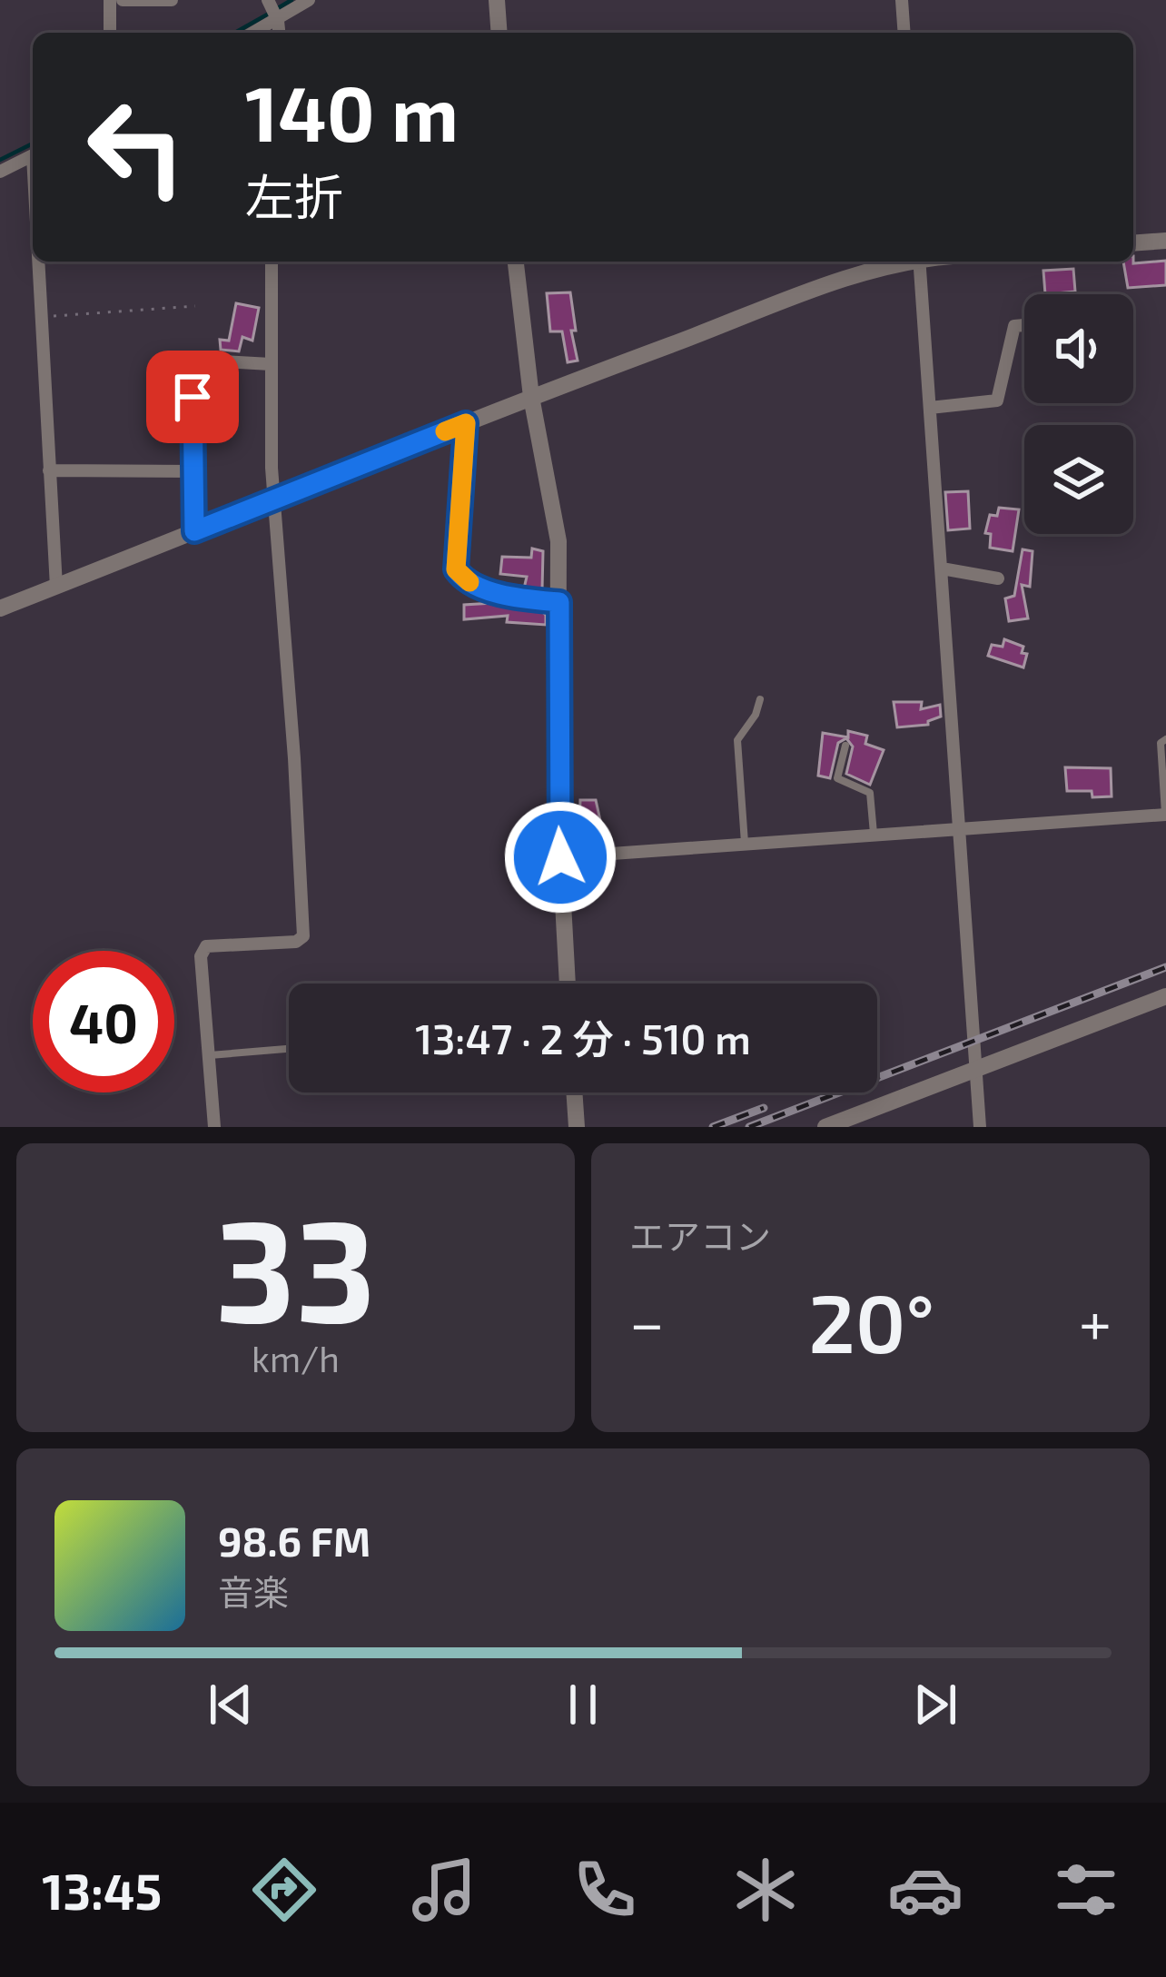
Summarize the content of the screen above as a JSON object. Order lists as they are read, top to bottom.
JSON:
{
  "page": {
    "turn": ["140 m", "左折"],
    "limit": "40",
    "trip": "13:47 · 2 分 · 510 m",
    "tile": [
      ["33", "km/h"],
      "エアコン"
    ],
    "heat": ["−", "20°", "+"],
    "song": ["98.6 FM", "音楽"],
    "tabs": "13:45"
  }
}
